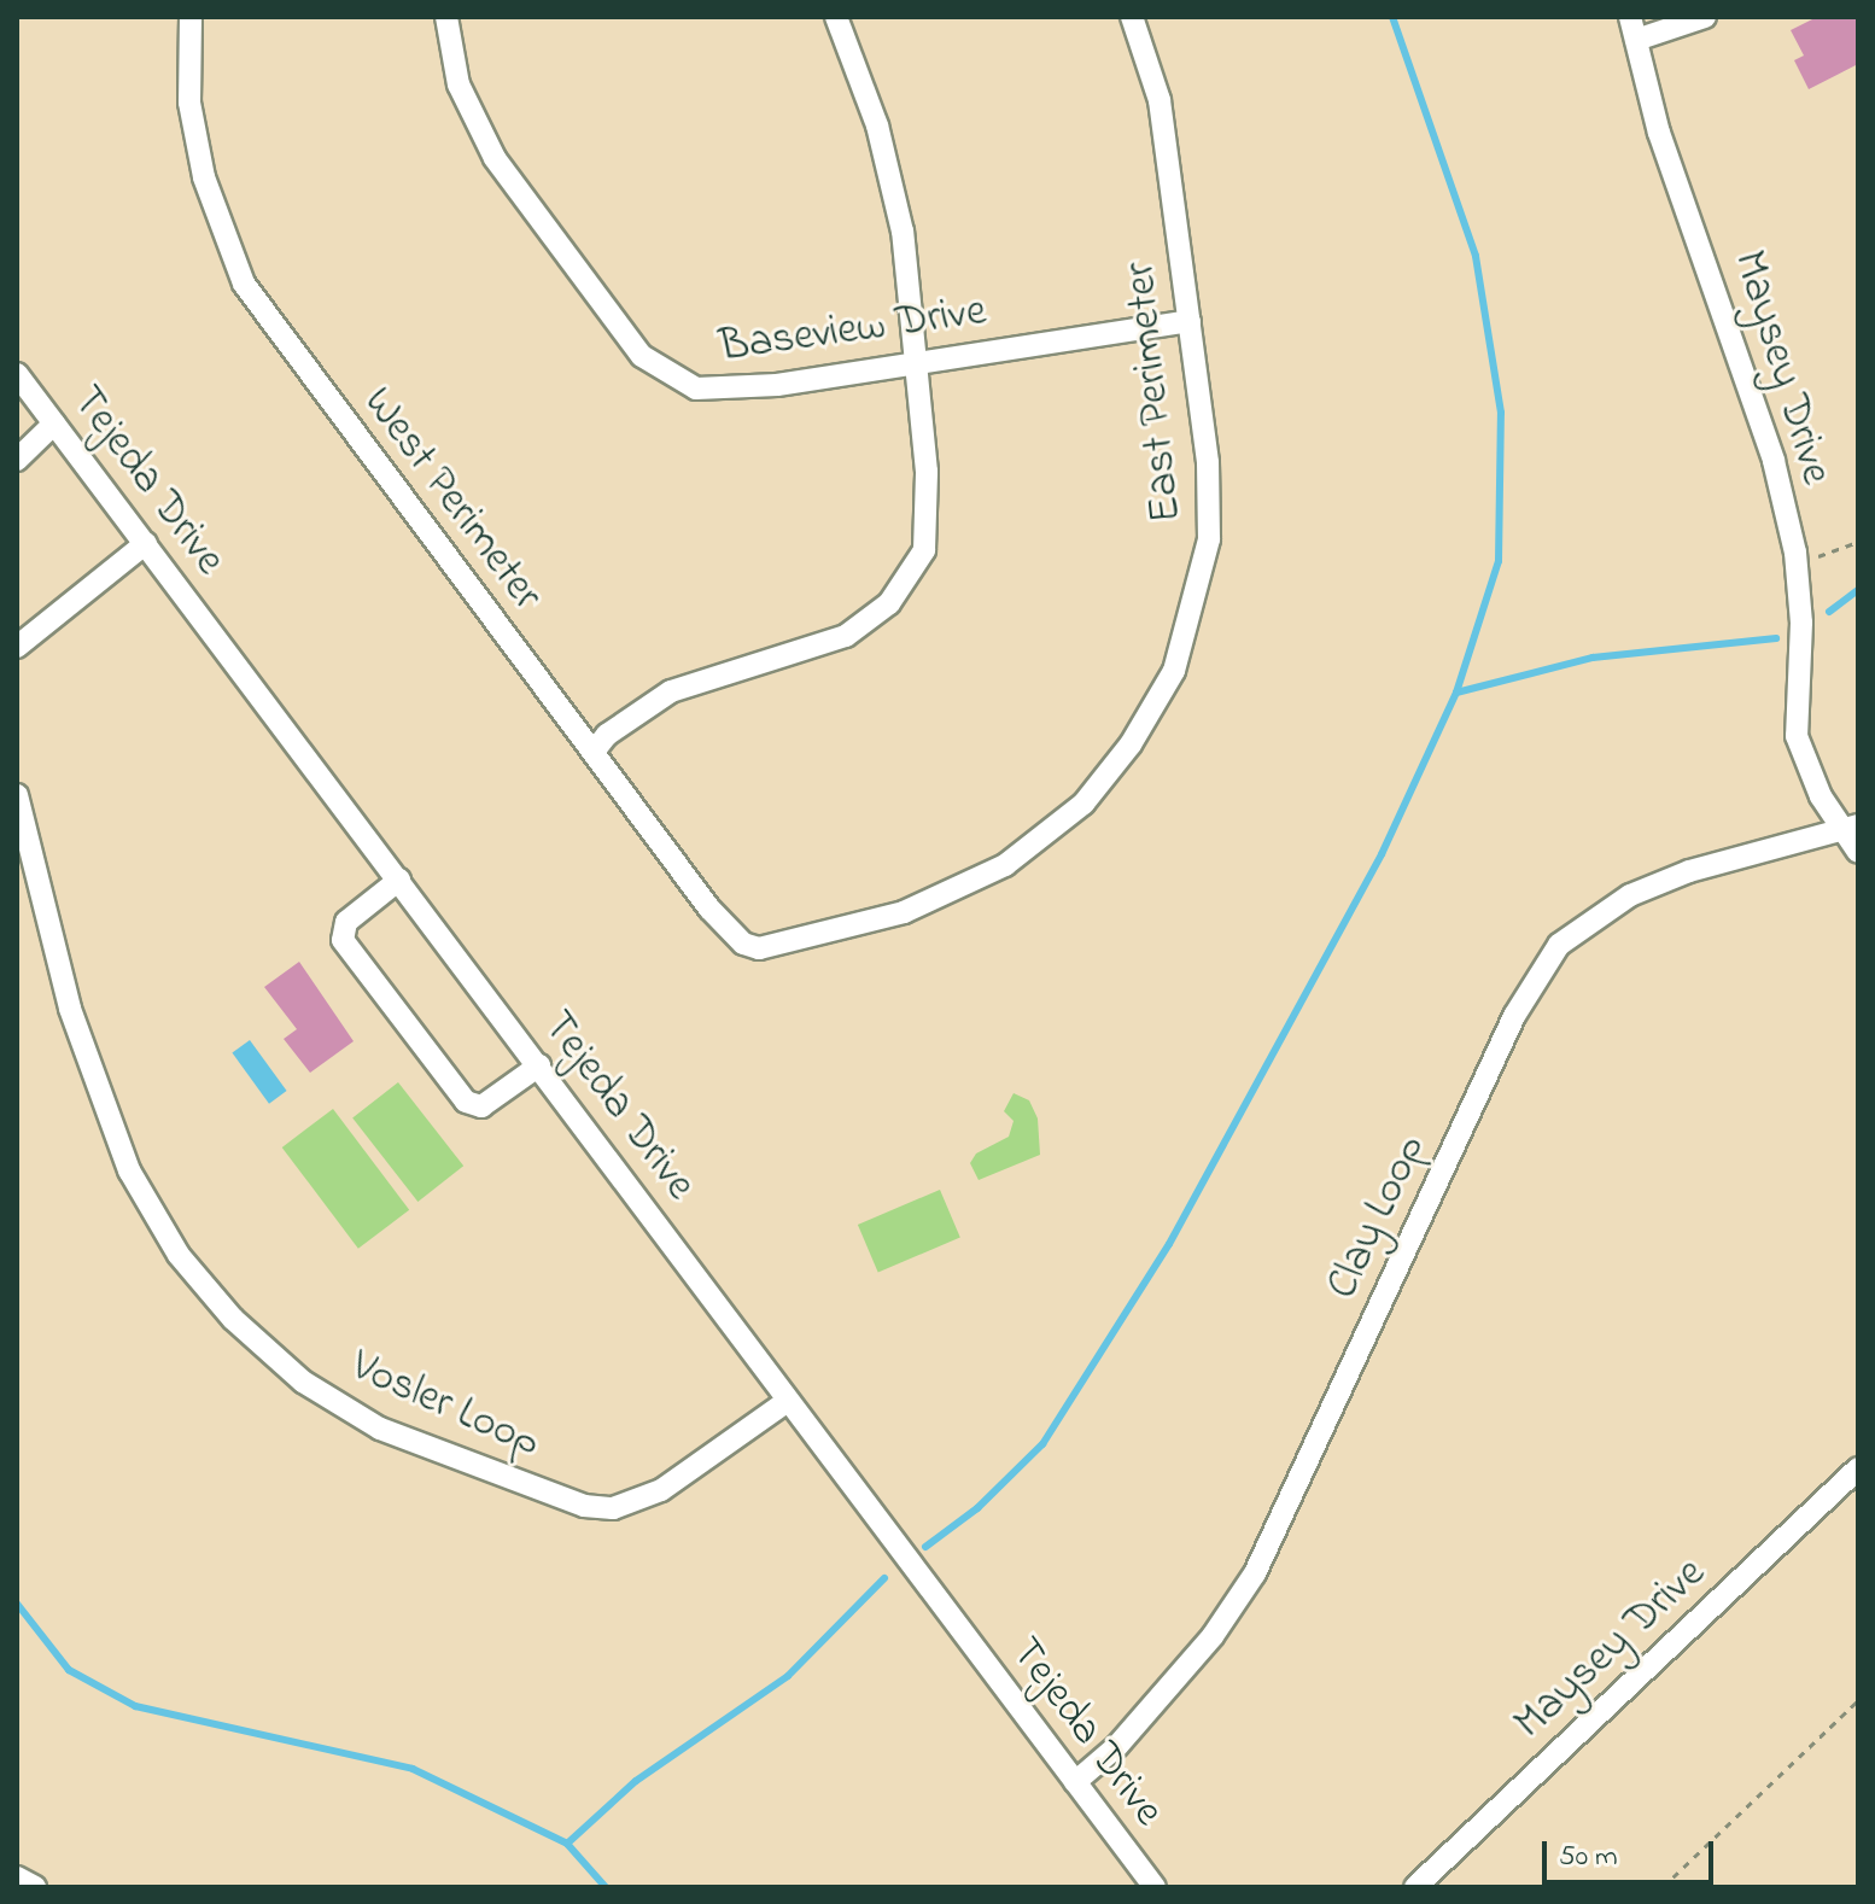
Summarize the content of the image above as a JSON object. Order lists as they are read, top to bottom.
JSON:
{
  "streets": {
    "street": [
      "Baseview Drive",
      "Maysey Drive",
      "East Perimeter",
      "Tejeda Drive",
      "West Perimeter",
      "Clay Loop",
      "Vosler Loop"
    ]
  },
  "crossings": [
    ["Baseview Drive", "East Perimeter"],
    ["Maysey Drive", "Clay Loop"],
    ["East Perimeter", "West Perimeter"],
    ["Tejeda Drive", "Clay Loop"],
    ["Tejeda Drive", "Vosler Loop"]
  ],
  "scale_bar": "50 m"
}
